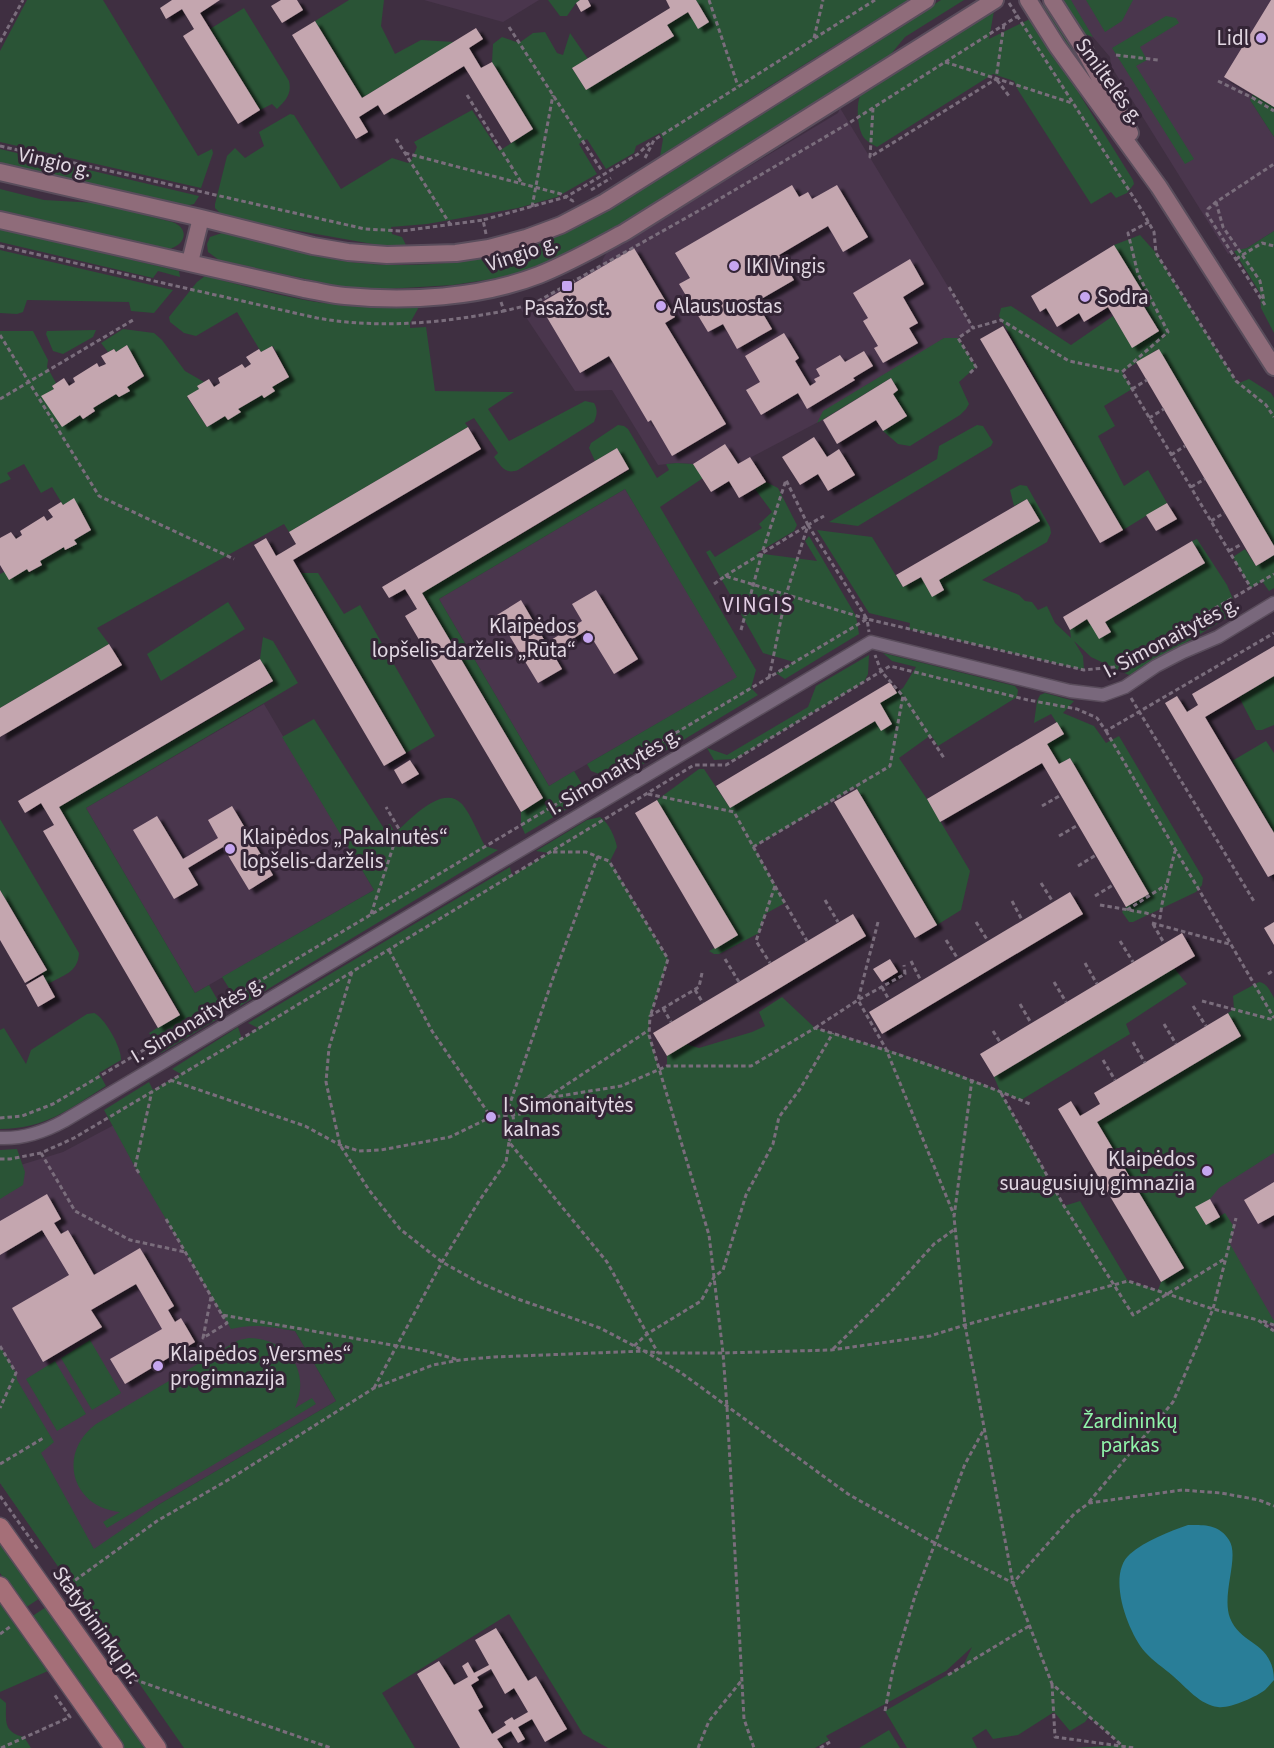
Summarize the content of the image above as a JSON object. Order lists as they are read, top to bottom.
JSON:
{
  "streets": {
    "main road": ["Smiltelės g.", "Vingio g.", "Statybininkų pr."],
    "street": ["I. Simonaitytės g."]
  },
  "districts": ["VINGIS"],
  "parks": ["Žardininkų parkas"],
  "places": {
    "other": [
      "Lidl",
      "IKI Vingis",
      "Sodra",
      "Alaus uostas",
      "Klaipėdos lopšelis-darželis „Rūta“",
      "Klaipėdos „Pakalnutės“ lopšelis-darželis",
      "I. Simonaitytės kalnas",
      "Klaipėdos suaugusiųjų gimnazija",
      "Klaipėdos „Versmės“ progimnazija"
    ],
    "transit": ["Pasažo st."]
  }
}
